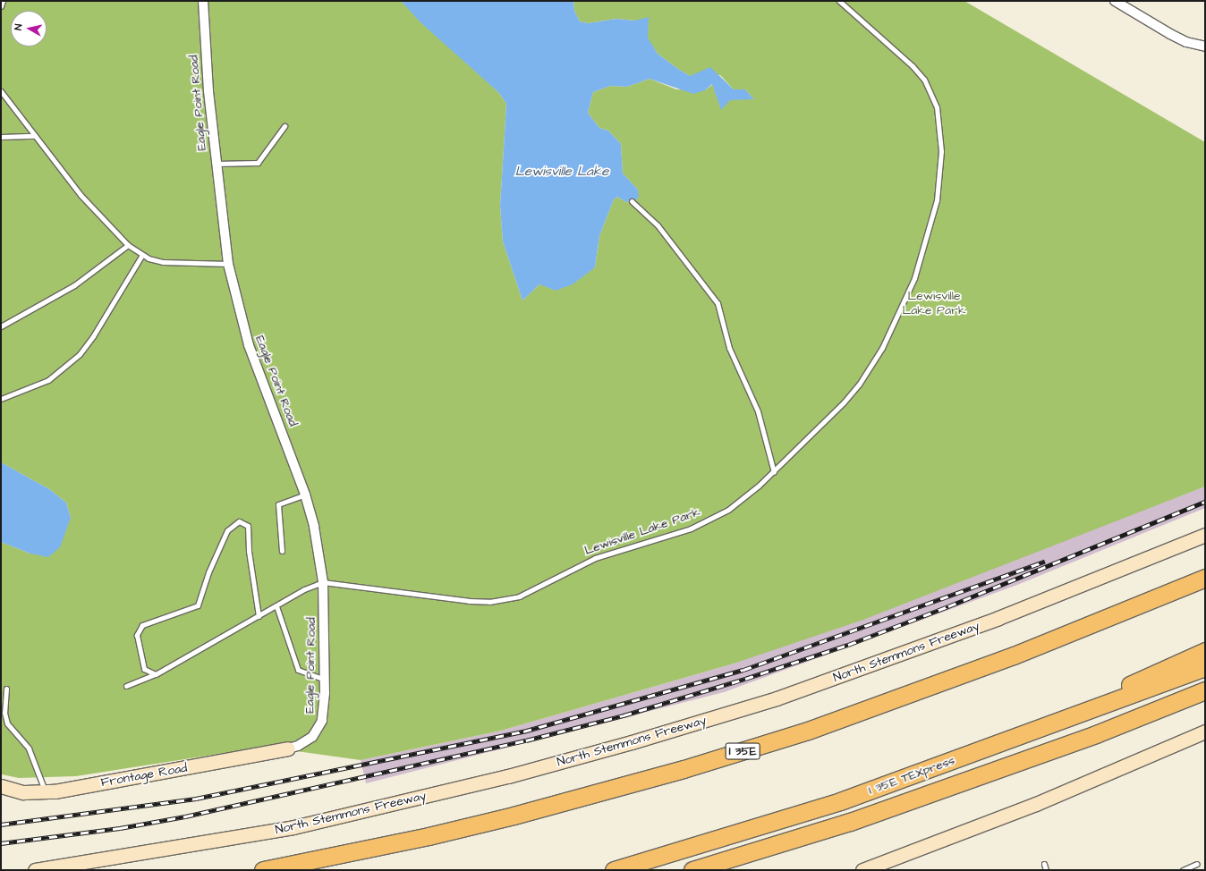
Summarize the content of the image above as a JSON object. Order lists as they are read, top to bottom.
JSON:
{
  "streets": {
    "highway": ["I 35E", "I 35E TEXpress"],
    "main road": ["North Stemmons Freeway", "Frontage Road"],
    "street": ["Eagle Point Road"],
    "lane": ["Lewisville Lake Park"]
  },
  "crossings": [
    ["Eagle Point Road", "Lewisville Lake Park"],
    ["Eagle Point Road", "Frontage Road"]
  ],
  "water": ["Lewisville Lake"],
  "parks": ["Lewisville Lake Park"],
  "north": "left"
}
